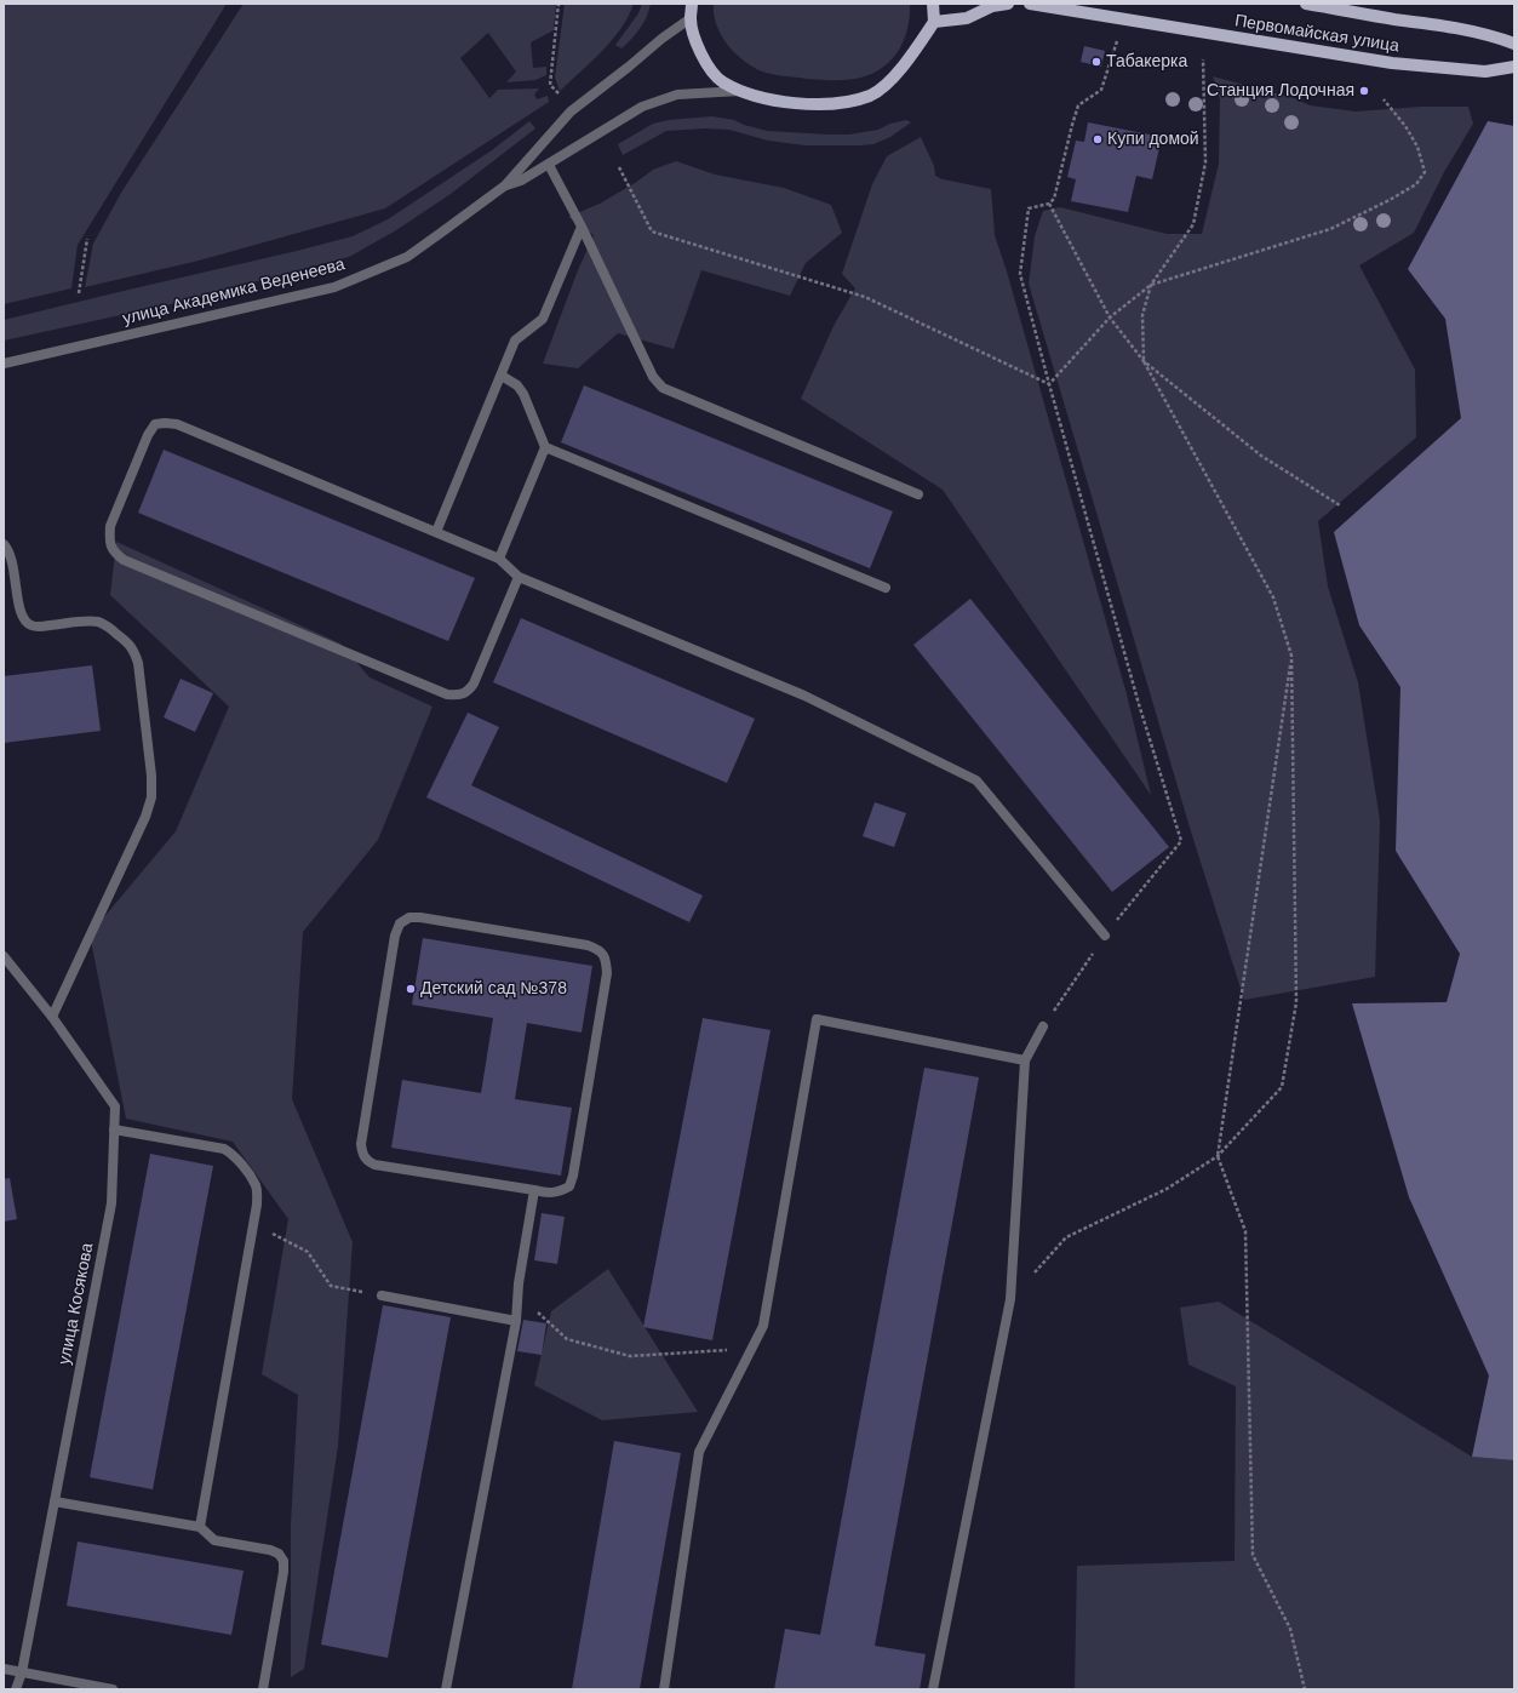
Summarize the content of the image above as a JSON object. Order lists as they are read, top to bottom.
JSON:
{
  "streets": {
    "main road": ["Первомайская улица"],
    "street": ["улица Академика Веденеева", "улица Косякова"]
  },
  "places": [
    "Табакерка",
    "Станция Лодочная",
    "Купи домой",
    "Детский сад №378"
  ]
}
